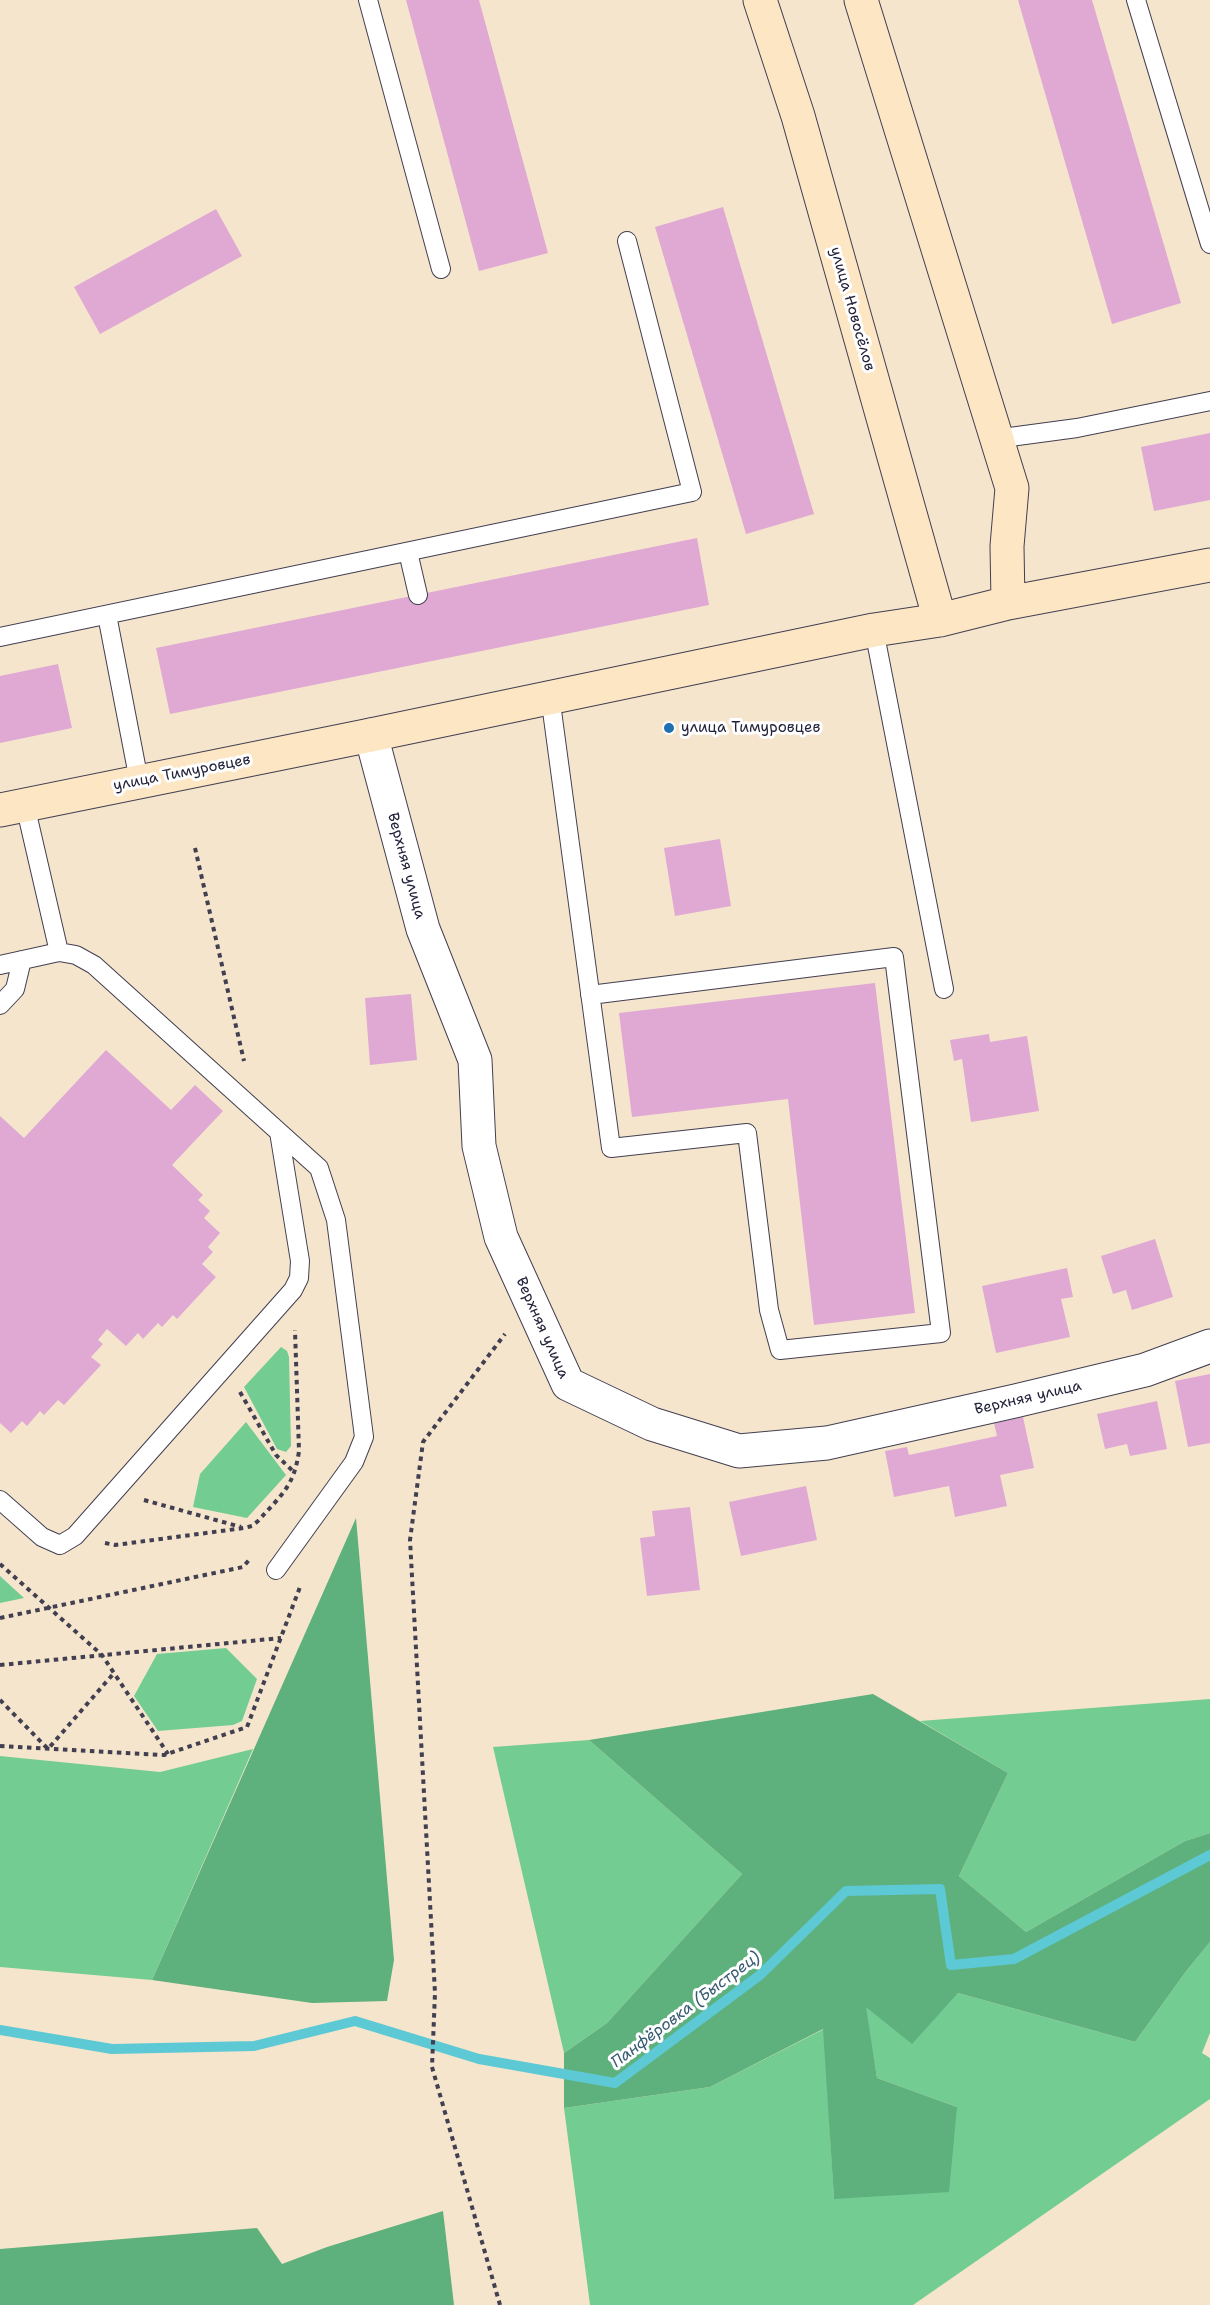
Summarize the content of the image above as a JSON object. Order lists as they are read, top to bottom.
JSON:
{
  "streets": {
    "street": ["улица Новосёлов", "улица Тимуровцев", "Верхняя улица"]
  },
  "crossings": [
    ["улица Новосёлов", "улица Тимуровцев"],
    ["улица Тимуровцев", "Верхняя улица"]
  ],
  "water": ["Панфёровка (Быстрец)"],
  "places": ["улица Тимуровцев"]
}
